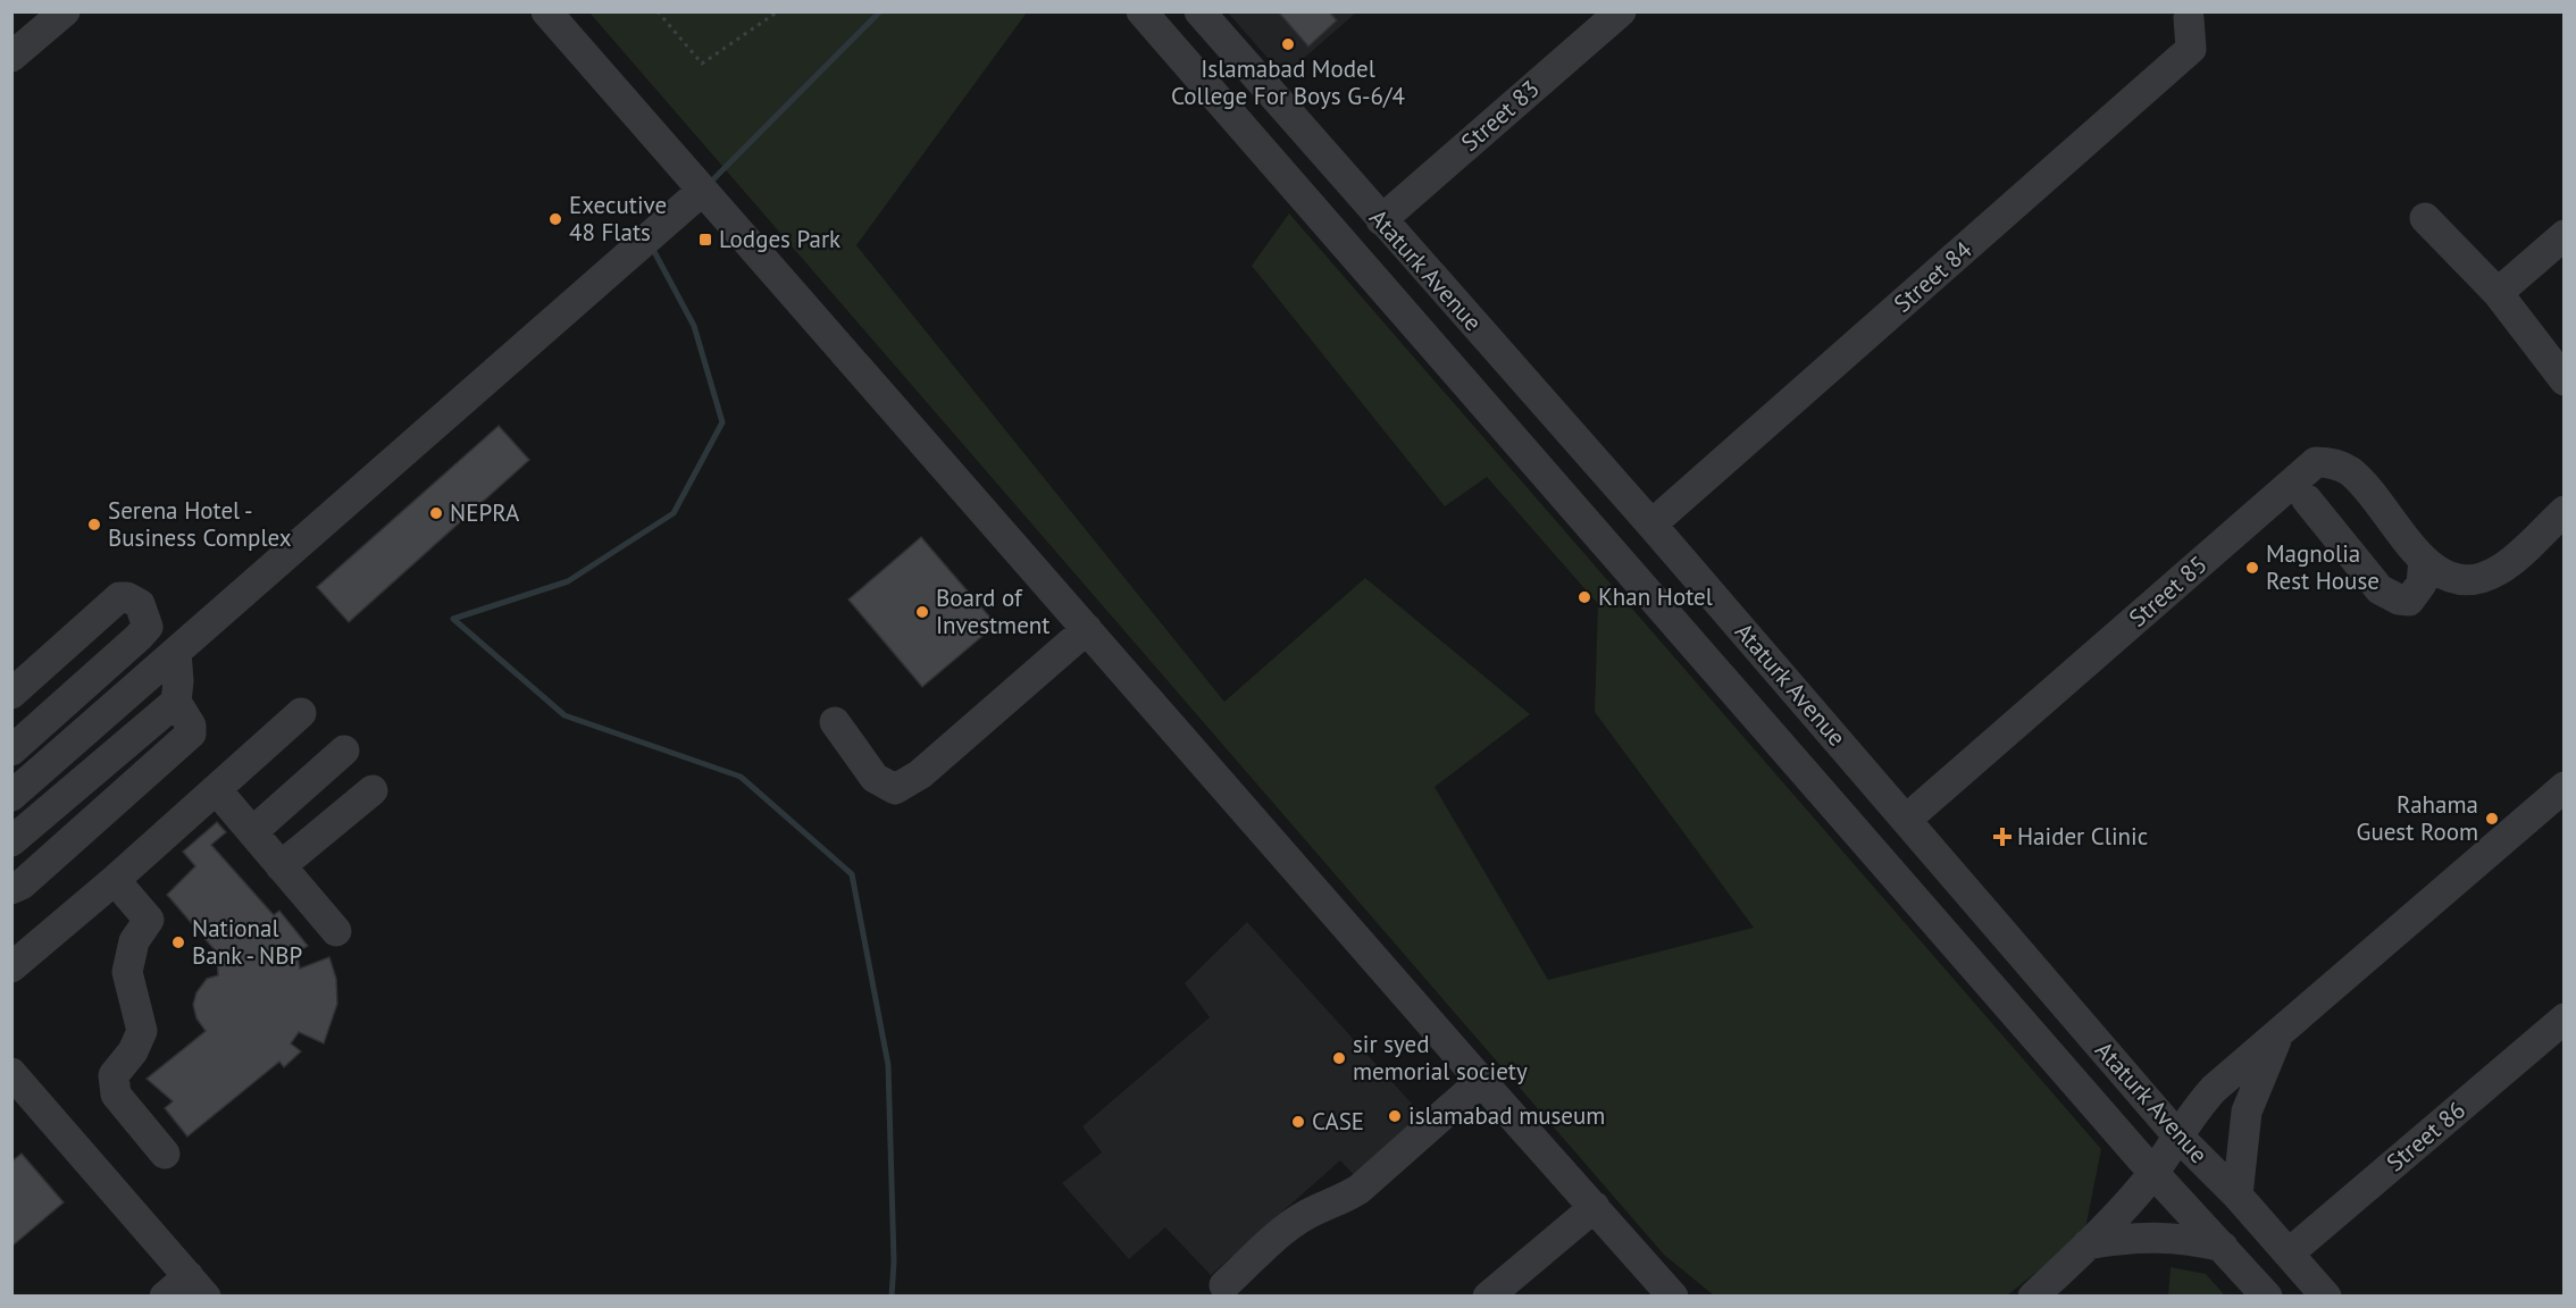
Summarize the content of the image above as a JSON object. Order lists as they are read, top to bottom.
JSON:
{
  "streets": {
    "street": [
      "Street 83",
      "Ataturk Avenue",
      "Street 84",
      "Street 85",
      "Street 86"
    ]
  },
  "crossings": [
    ["Street 83", "Ataturk Avenue"],
    ["Ataturk Avenue", "Street 84"],
    ["Ataturk Avenue", "Street 85"],
    ["Ataturk Avenue", "Street 86"]
  ],
  "places": {
    "other": [
      "Islamabad Model College For Boys G-6/4",
      "Executive 48 Flats",
      "NEPRA",
      "Serena Hotel - Business Complex",
      "Magnolia Rest House",
      "Khan Hotel",
      "Board of Investment",
      "Rahama Guest Room",
      "National Bank - NBP",
      "sir syed memorial society",
      "islamabad museum",
      "CASE"
    ],
    "transit": ["Lodges Park"],
    "health": ["Haider Clinic"]
  }
}
